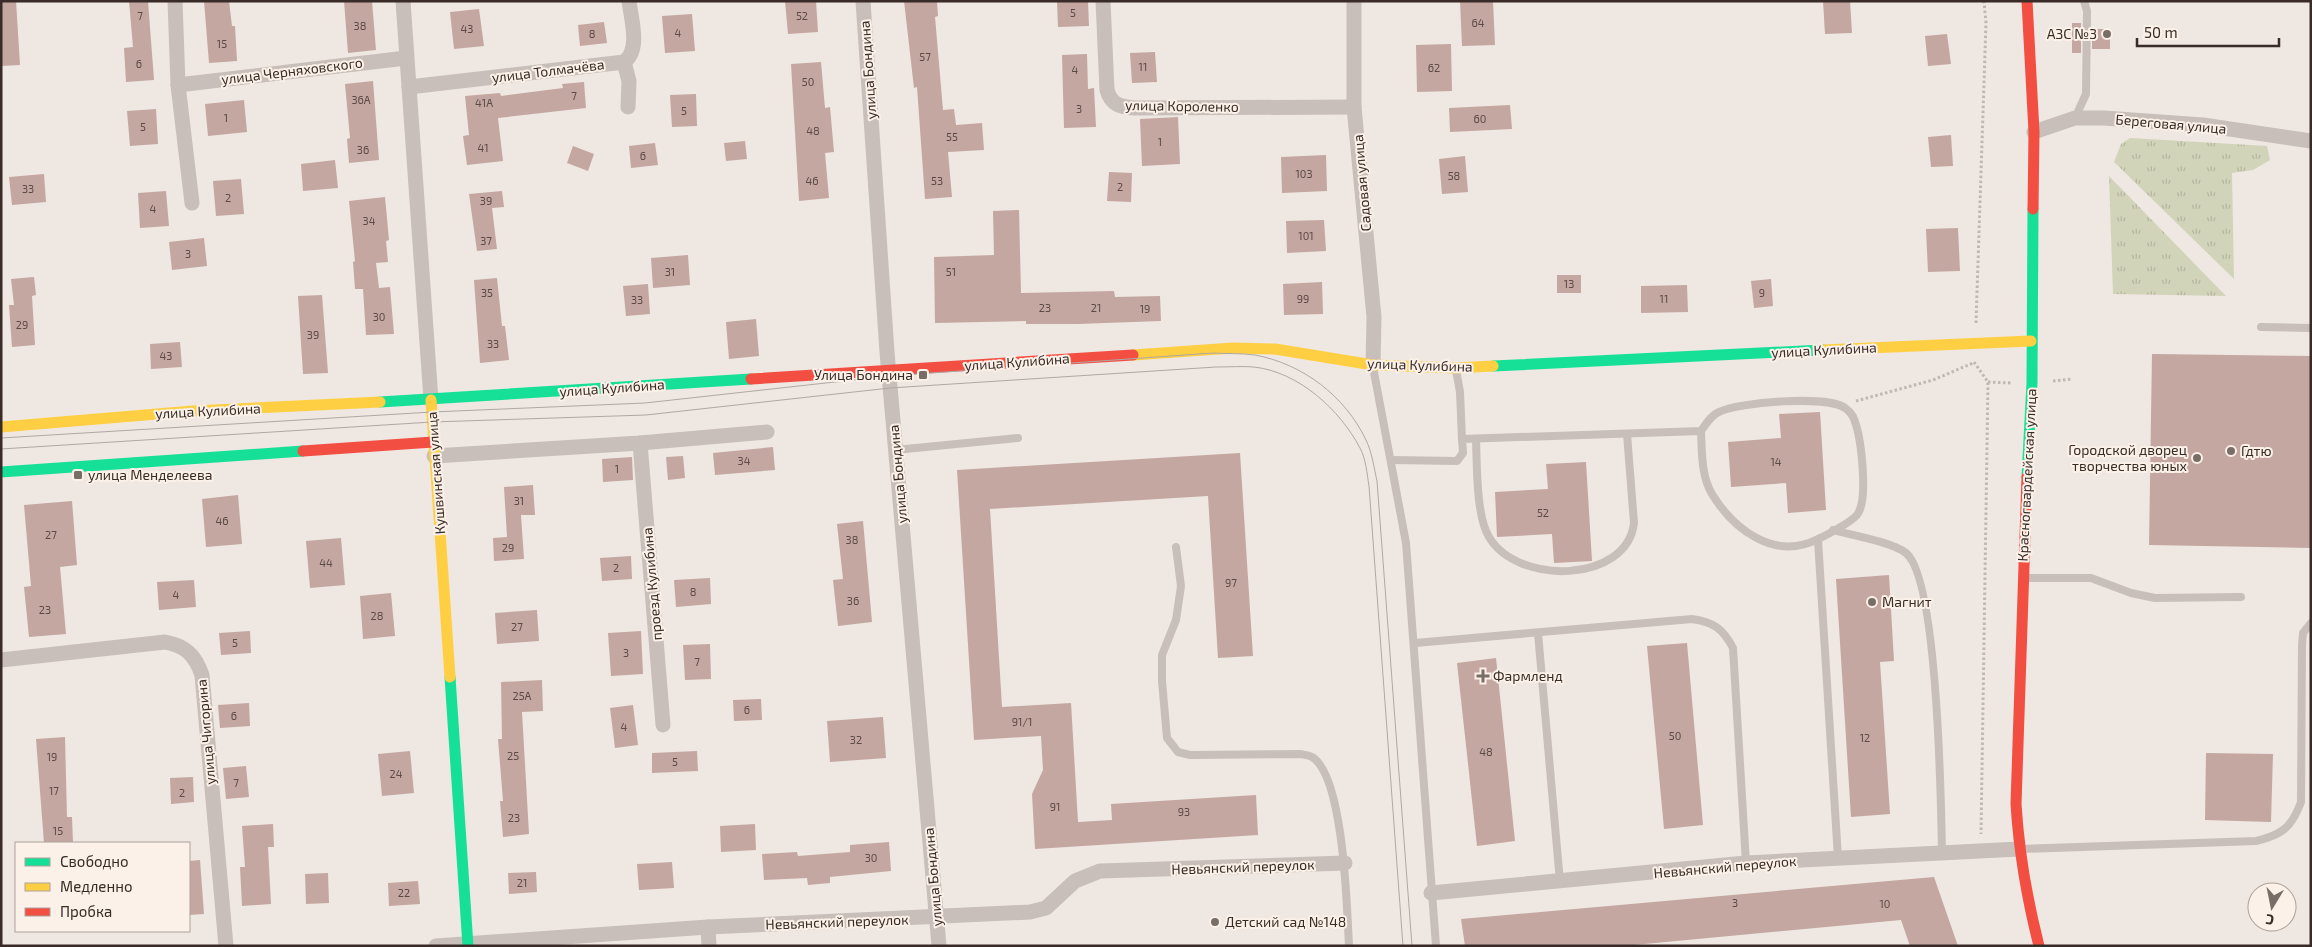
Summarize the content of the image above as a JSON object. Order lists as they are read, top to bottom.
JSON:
{
  "streets": {
    "main road": ["улица Кулибина", "Кушвинская улица", "Красногвардейская улица"],
    "street": [
      "улица Бондина",
      "улица Черняховского",
      "улица Толмачёва",
      "улица Короленко",
      "Береговая улица",
      "Садовая улица",
      "проезд Кулибина",
      "улица Чигорина",
      "Невьянский переулок"
    ]
  },
  "crossings": [
    ["улица Бондина", "улица Кулибина"],
    ["улица Бондина", "Невьянский переулок"],
    ["улица Черняховского", "Кушвинская улица"],
    ["улица Толмачёва", "Кушвинская улица"],
    ["улица Короленко", "Садовая улица"],
    ["Береговая улица", "Красногвардейская улица"],
    ["Садовая улица", "улица Кулибина"],
    ["улица Кулибина", "Кушвинская улица"],
    ["улица Кулибина", "Красногвардейская улица"],
    ["Кушвинская улица", "Невьянский переулок"],
    ["Красногвардейская улица", "Невьянский переулок"]
  ],
  "places": {
    "other": [
      "АЗС №3",
      "Гдтю",
      "Городской дворец творчества юных",
      "Магнит",
      "Детский сад №148"
    ],
    "transit": ["Улица Бондина", "улица Менделеева"],
    "health": ["Фармленд"]
  },
  "house_numbers": [
    "5",
    "7",
    "52",
    "64",
    "38",
    "43",
    "4",
    "8",
    "15",
    "57",
    "6",
    "11",
    "62",
    "4",
    "50",
    "7",
    "36А",
    "41А",
    "3",
    "5",
    "1",
    "60",
    "5",
    "48",
    "55",
    "1",
    "41",
    "36",
    "6",
    "103",
    "58",
    "46",
    "53",
    "2",
    "33",
    "2",
    "39",
    "4",
    "34",
    "101",
    "37",
    "3",
    "31",
    "51",
    "13",
    "35",
    "9",
    "99",
    "11",
    "33",
    "23",
    "21",
    "19",
    "30",
    "29",
    "39",
    "33",
    "43",
    "34",
    "14",
    "1",
    "31",
    "52",
    "46",
    "27",
    "38",
    "29",
    "44",
    "2",
    "97",
    "8",
    "4",
    "36",
    "23",
    "28",
    "27",
    "5",
    "3",
    "7",
    "25А",
    "6",
    "6",
    "91/1",
    "4",
    "50",
    "12",
    "32",
    "48",
    "25",
    "19",
    "5",
    "24",
    "7",
    "17",
    "2",
    "91",
    "93",
    "23",
    "15",
    "30",
    "21",
    "22",
    "3",
    "10"
  ],
  "legend": ["Свободно", "Медленно", "Пробка"],
  "scale_bar": "50 m",
  "north": "bottom"
}
